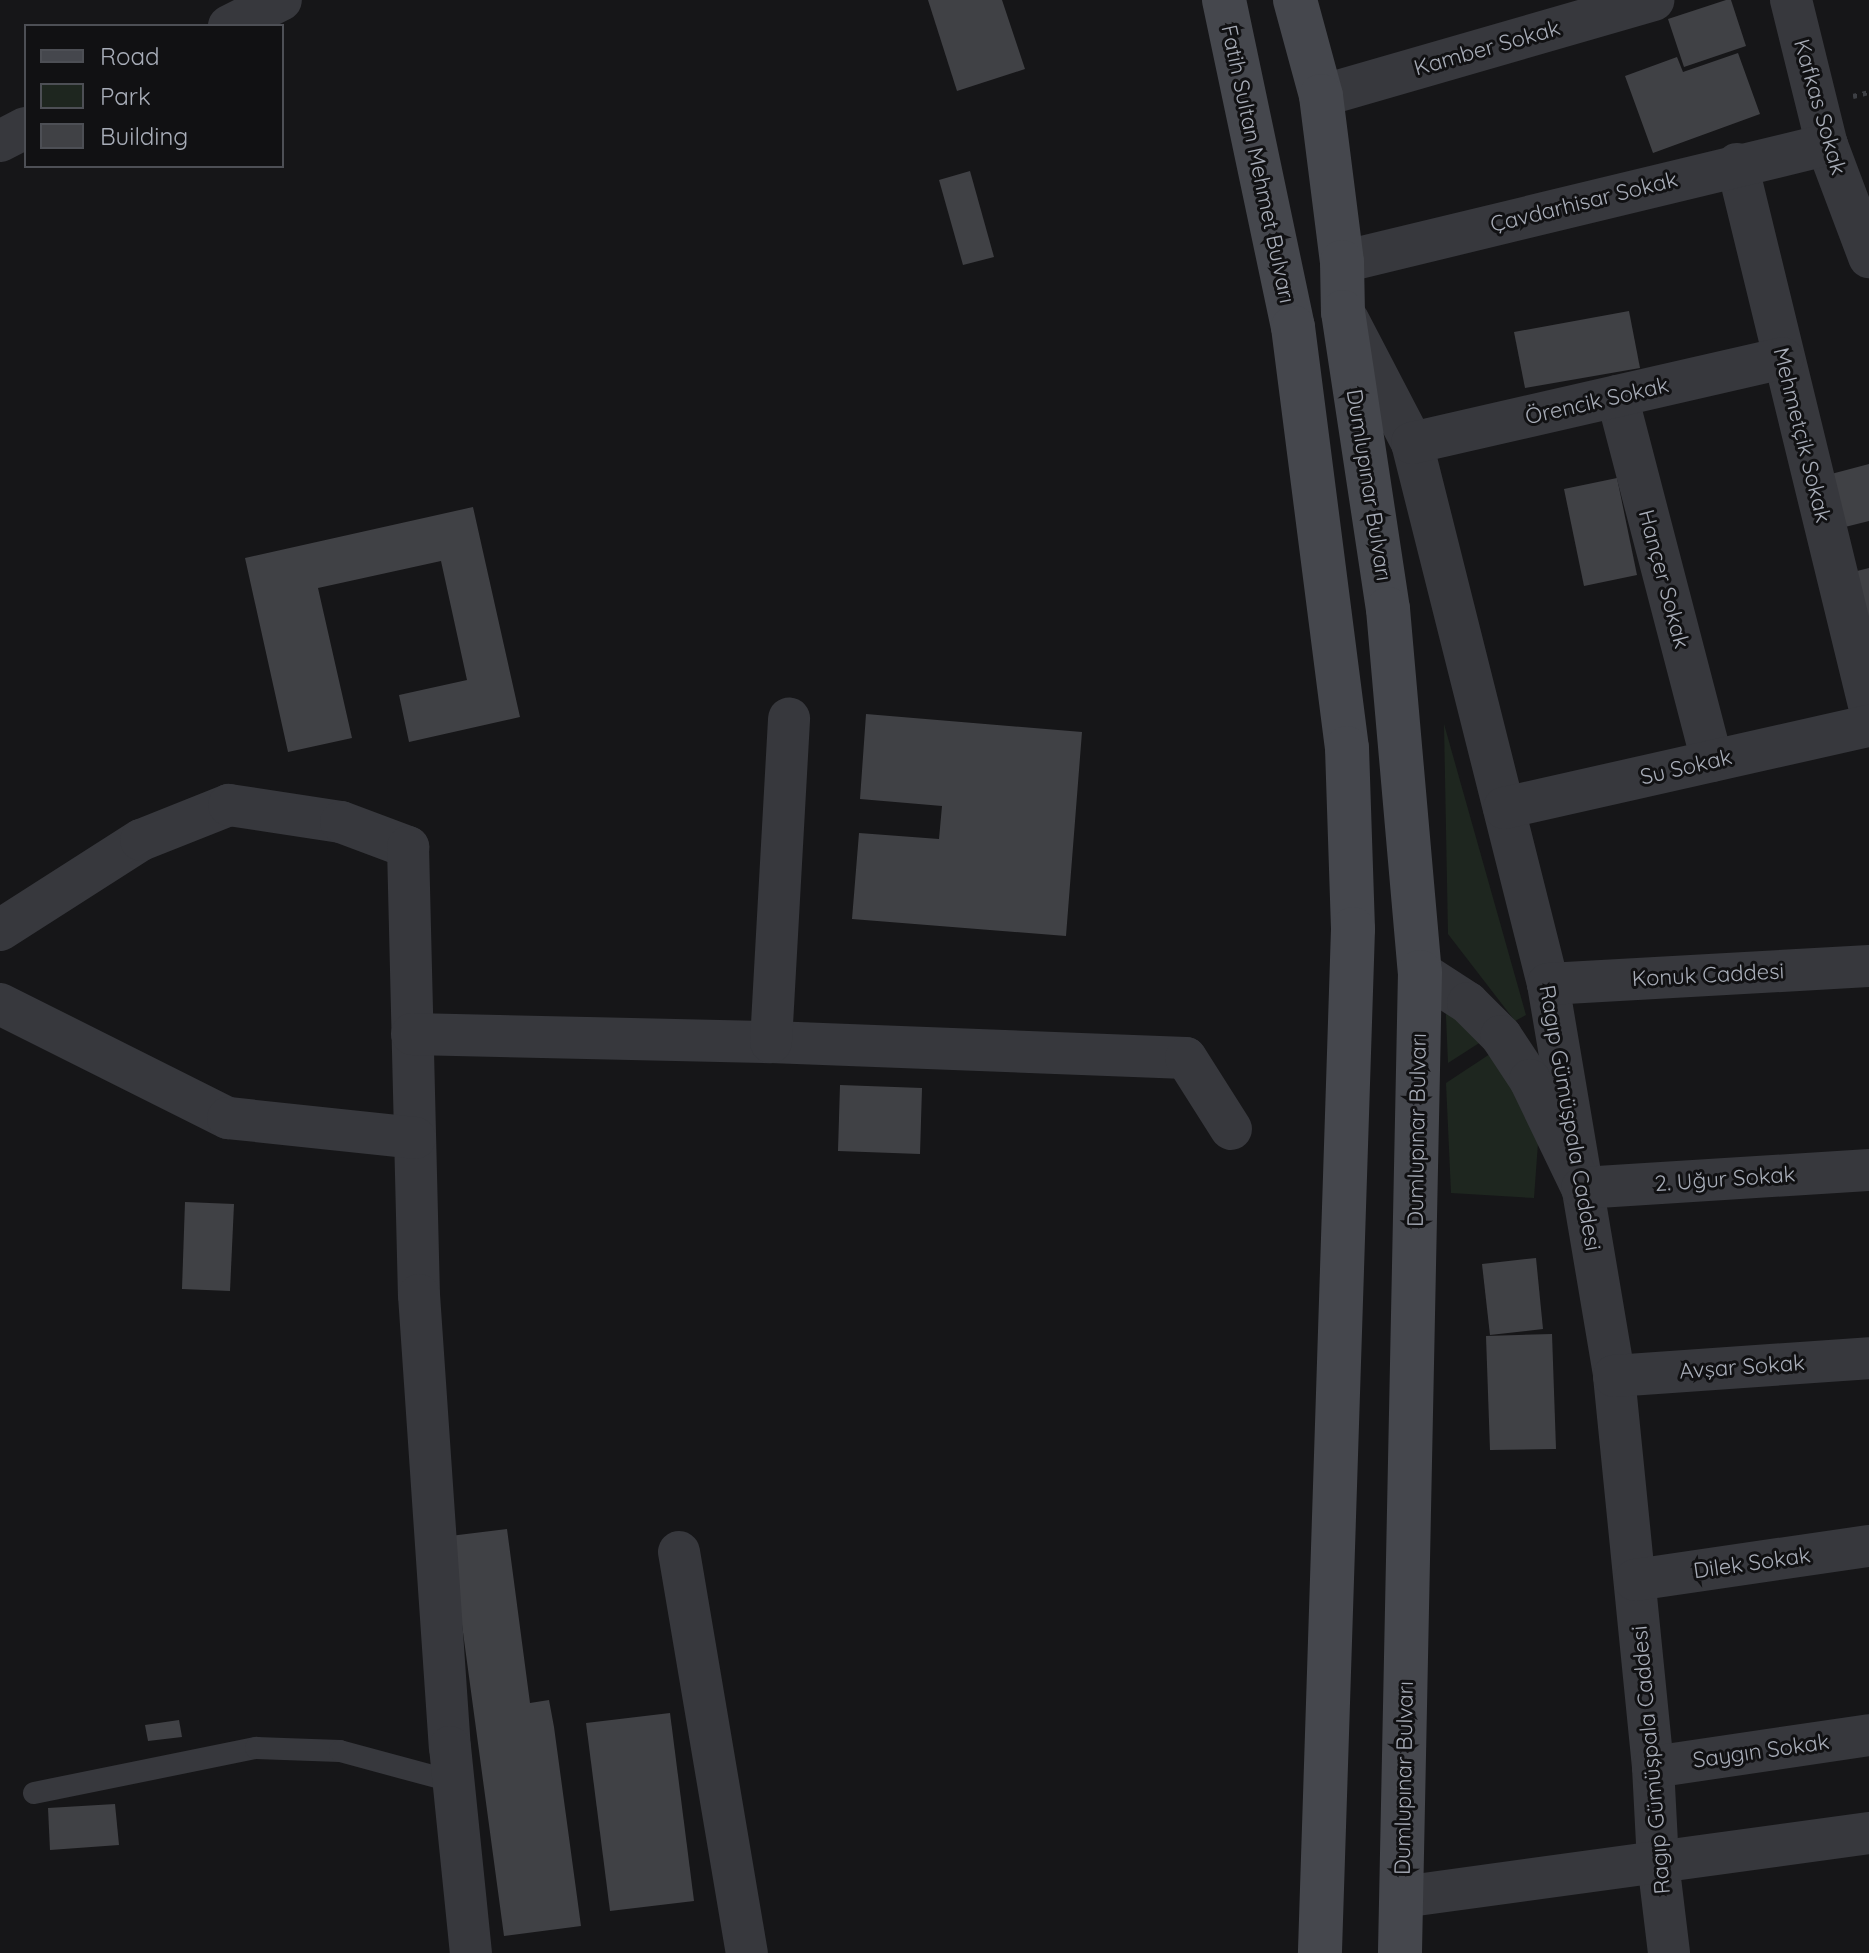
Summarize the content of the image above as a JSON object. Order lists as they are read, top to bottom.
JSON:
{
  "streets": {
    "main road": ["Fatih Sultan Mehmet Bulvarı", "Dumlupınar Bulvarı"],
    "street": [
      "Kamber Sokak",
      "Kafkas Sokak",
      "Çavdarhisar Sokak",
      "Örencik Sokak",
      "Mehmetçik Sokak",
      "Hançer Sokak",
      "Su Sokak",
      "Konuk Caddesi",
      "Ragıp Gümüşpala Caddesi",
      "2. Uğur Sokak",
      "Avşar Sokak",
      "Dilek Sokak",
      "Saygın Sokak"
    ]
  },
  "crossings": [
    ["Kafkas Sokak", "Çavdarhisar Sokak"],
    ["Çavdarhisar Sokak", "Mehmetçik Sokak"],
    ["Örencik Sokak", "Mehmetçik Sokak"],
    ["Örencik Sokak", "Hançer Sokak"],
    ["Örencik Sokak", "Ragıp Gümüşpala Caddesi"],
    ["Dumlupınar Bulvarı", "Ragıp Gümüşpala Caddesi"],
    ["Hançer Sokak", "Su Sokak"],
    ["Su Sokak", "Ragıp Gümüşpala Caddesi"],
    ["Konuk Caddesi", "Ragıp Gümüşpala Caddesi"],
    ["Ragıp Gümüşpala Caddesi", "2. Uğur Sokak"],
    ["Ragıp Gümüşpala Caddesi", "Avşar Sokak"],
    ["Ragıp Gümüşpala Caddesi", "Dilek Sokak"],
    ["Ragıp Gümüşpala Caddesi", "Saygın Sokak"]
  ],
  "legend": ["Road", "Park", "Building"]
}
